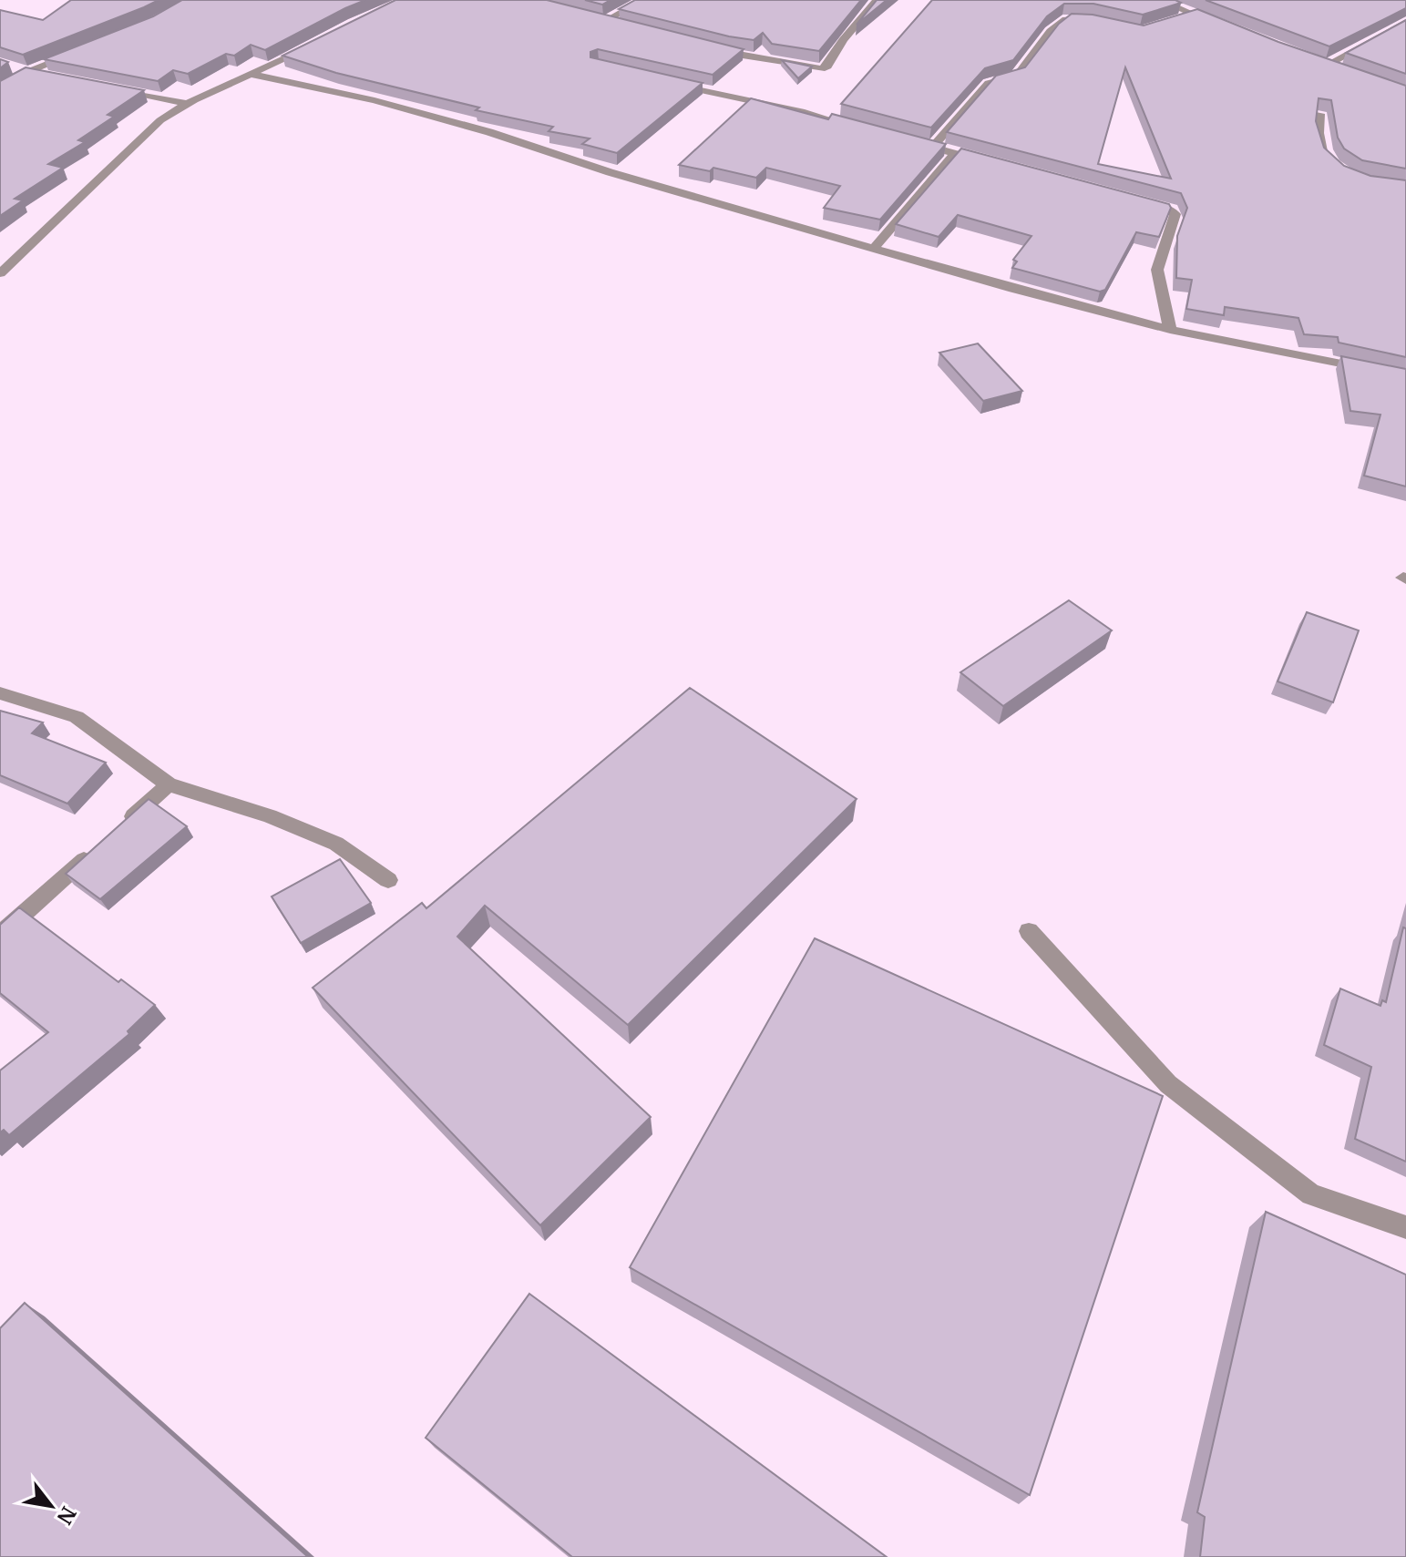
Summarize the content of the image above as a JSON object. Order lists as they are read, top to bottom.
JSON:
{
  "north": "bottom right"
}
